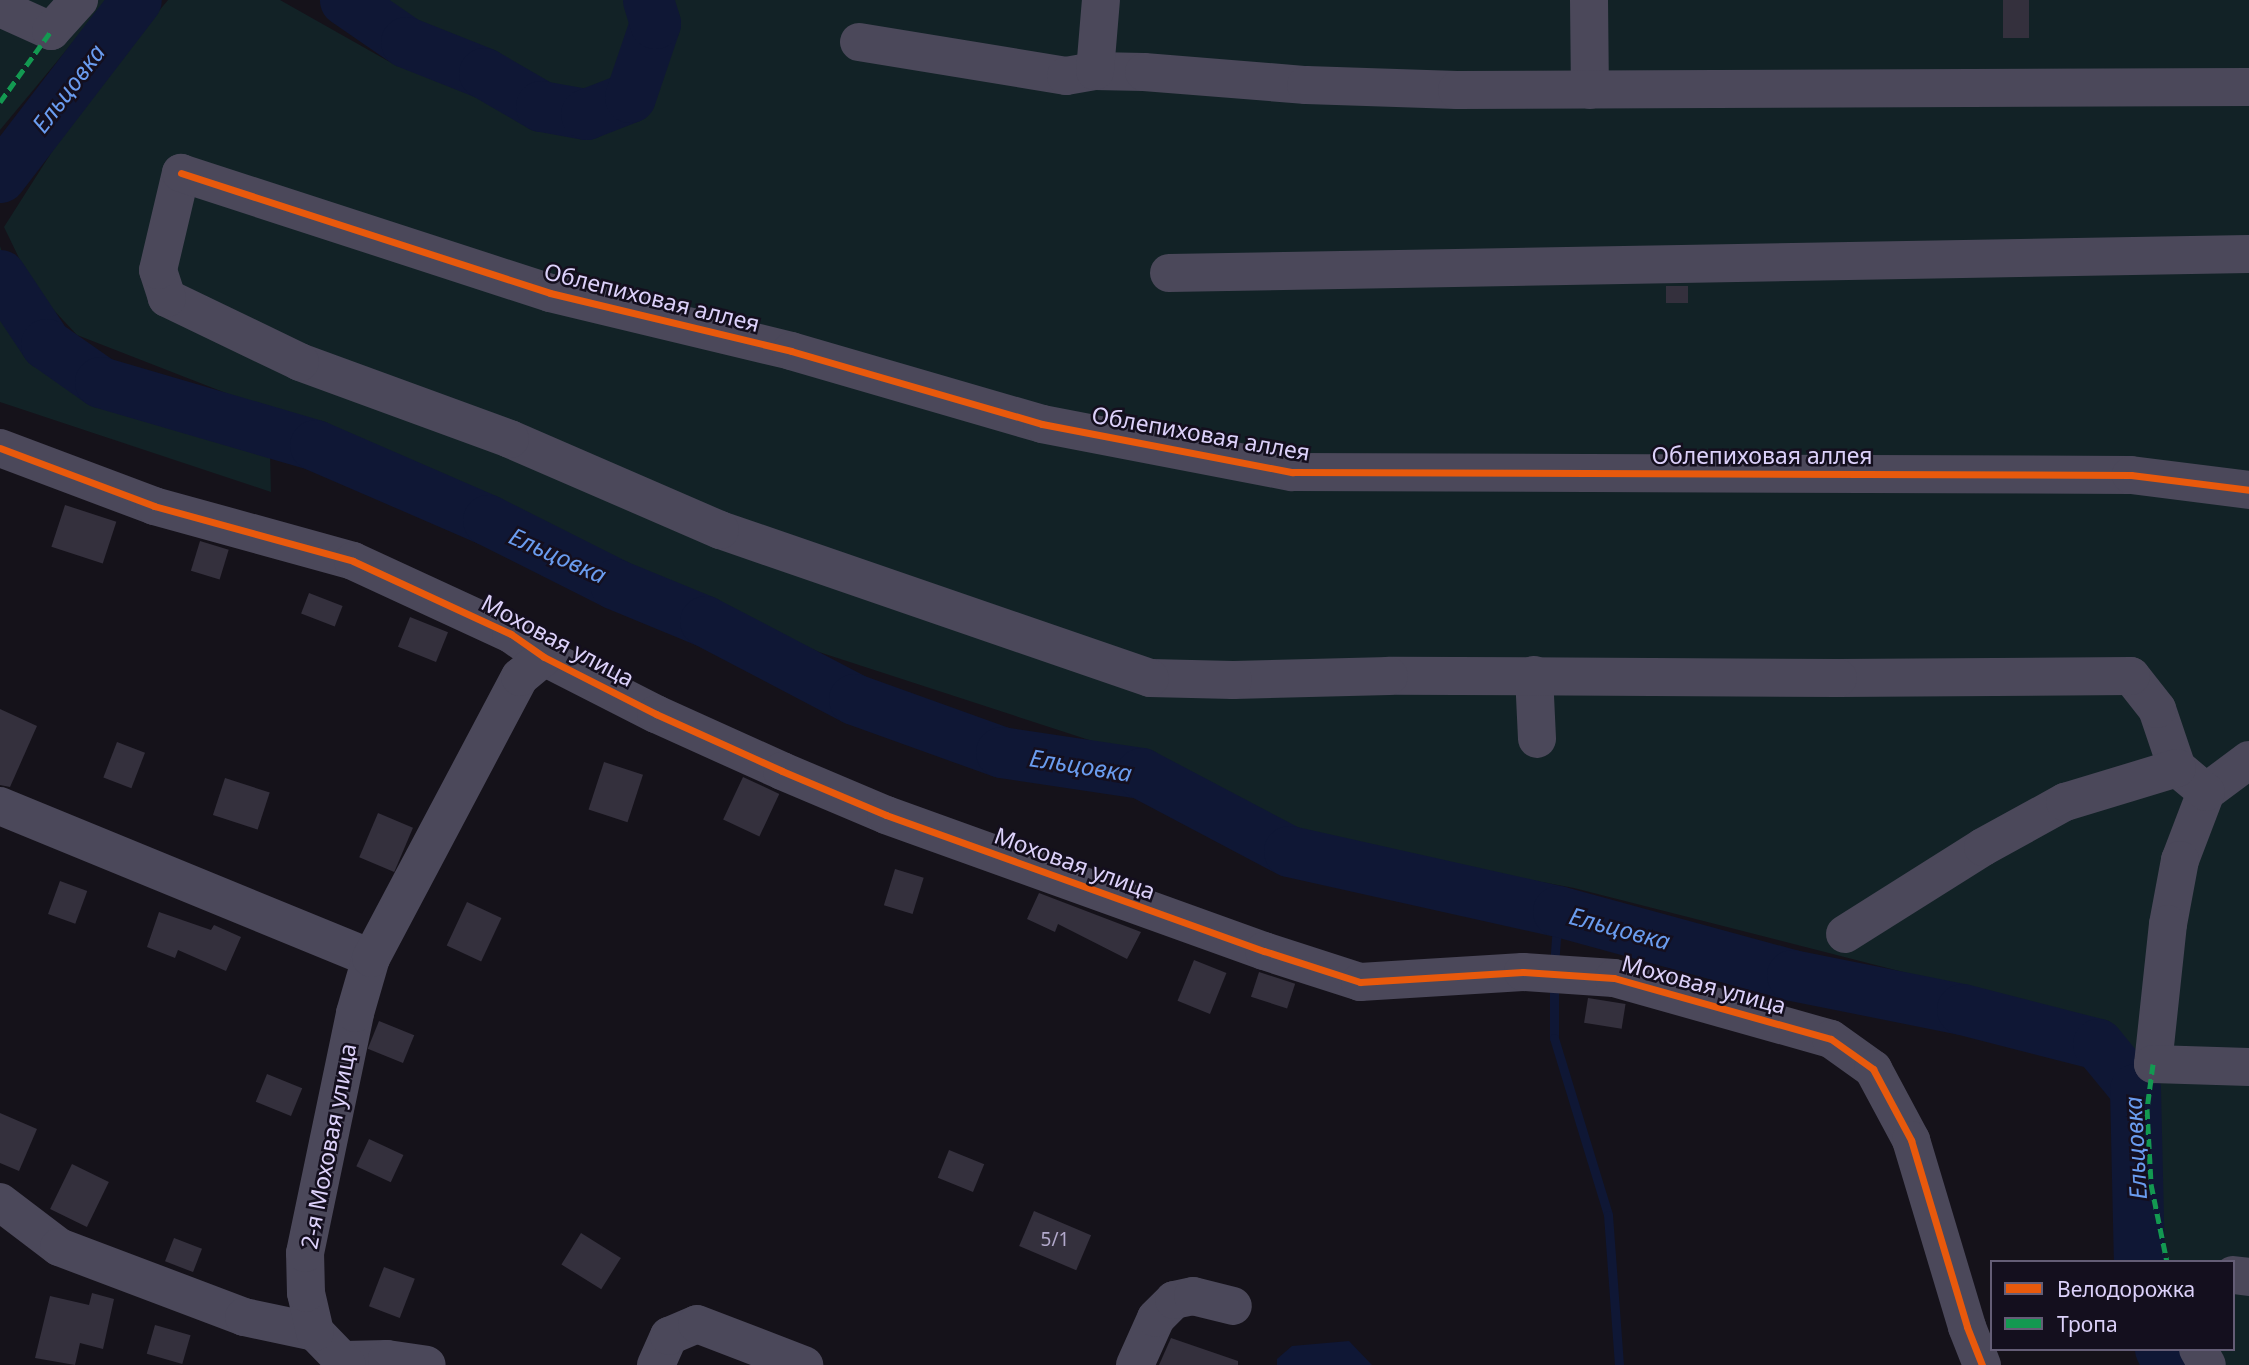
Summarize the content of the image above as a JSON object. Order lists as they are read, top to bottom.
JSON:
{
  "streets": {
    "street": ["Облепиховая аллея", "Моховая улица", "2-я Моховая улица"]
  },
  "crossings": [
    ["Моховая улица", "2-я Моховая улица"]
  ],
  "water": ["Ельцовка"],
  "house_numbers": ["5/1"],
  "legend": ["Велодорожка", "Тропа"]
}
